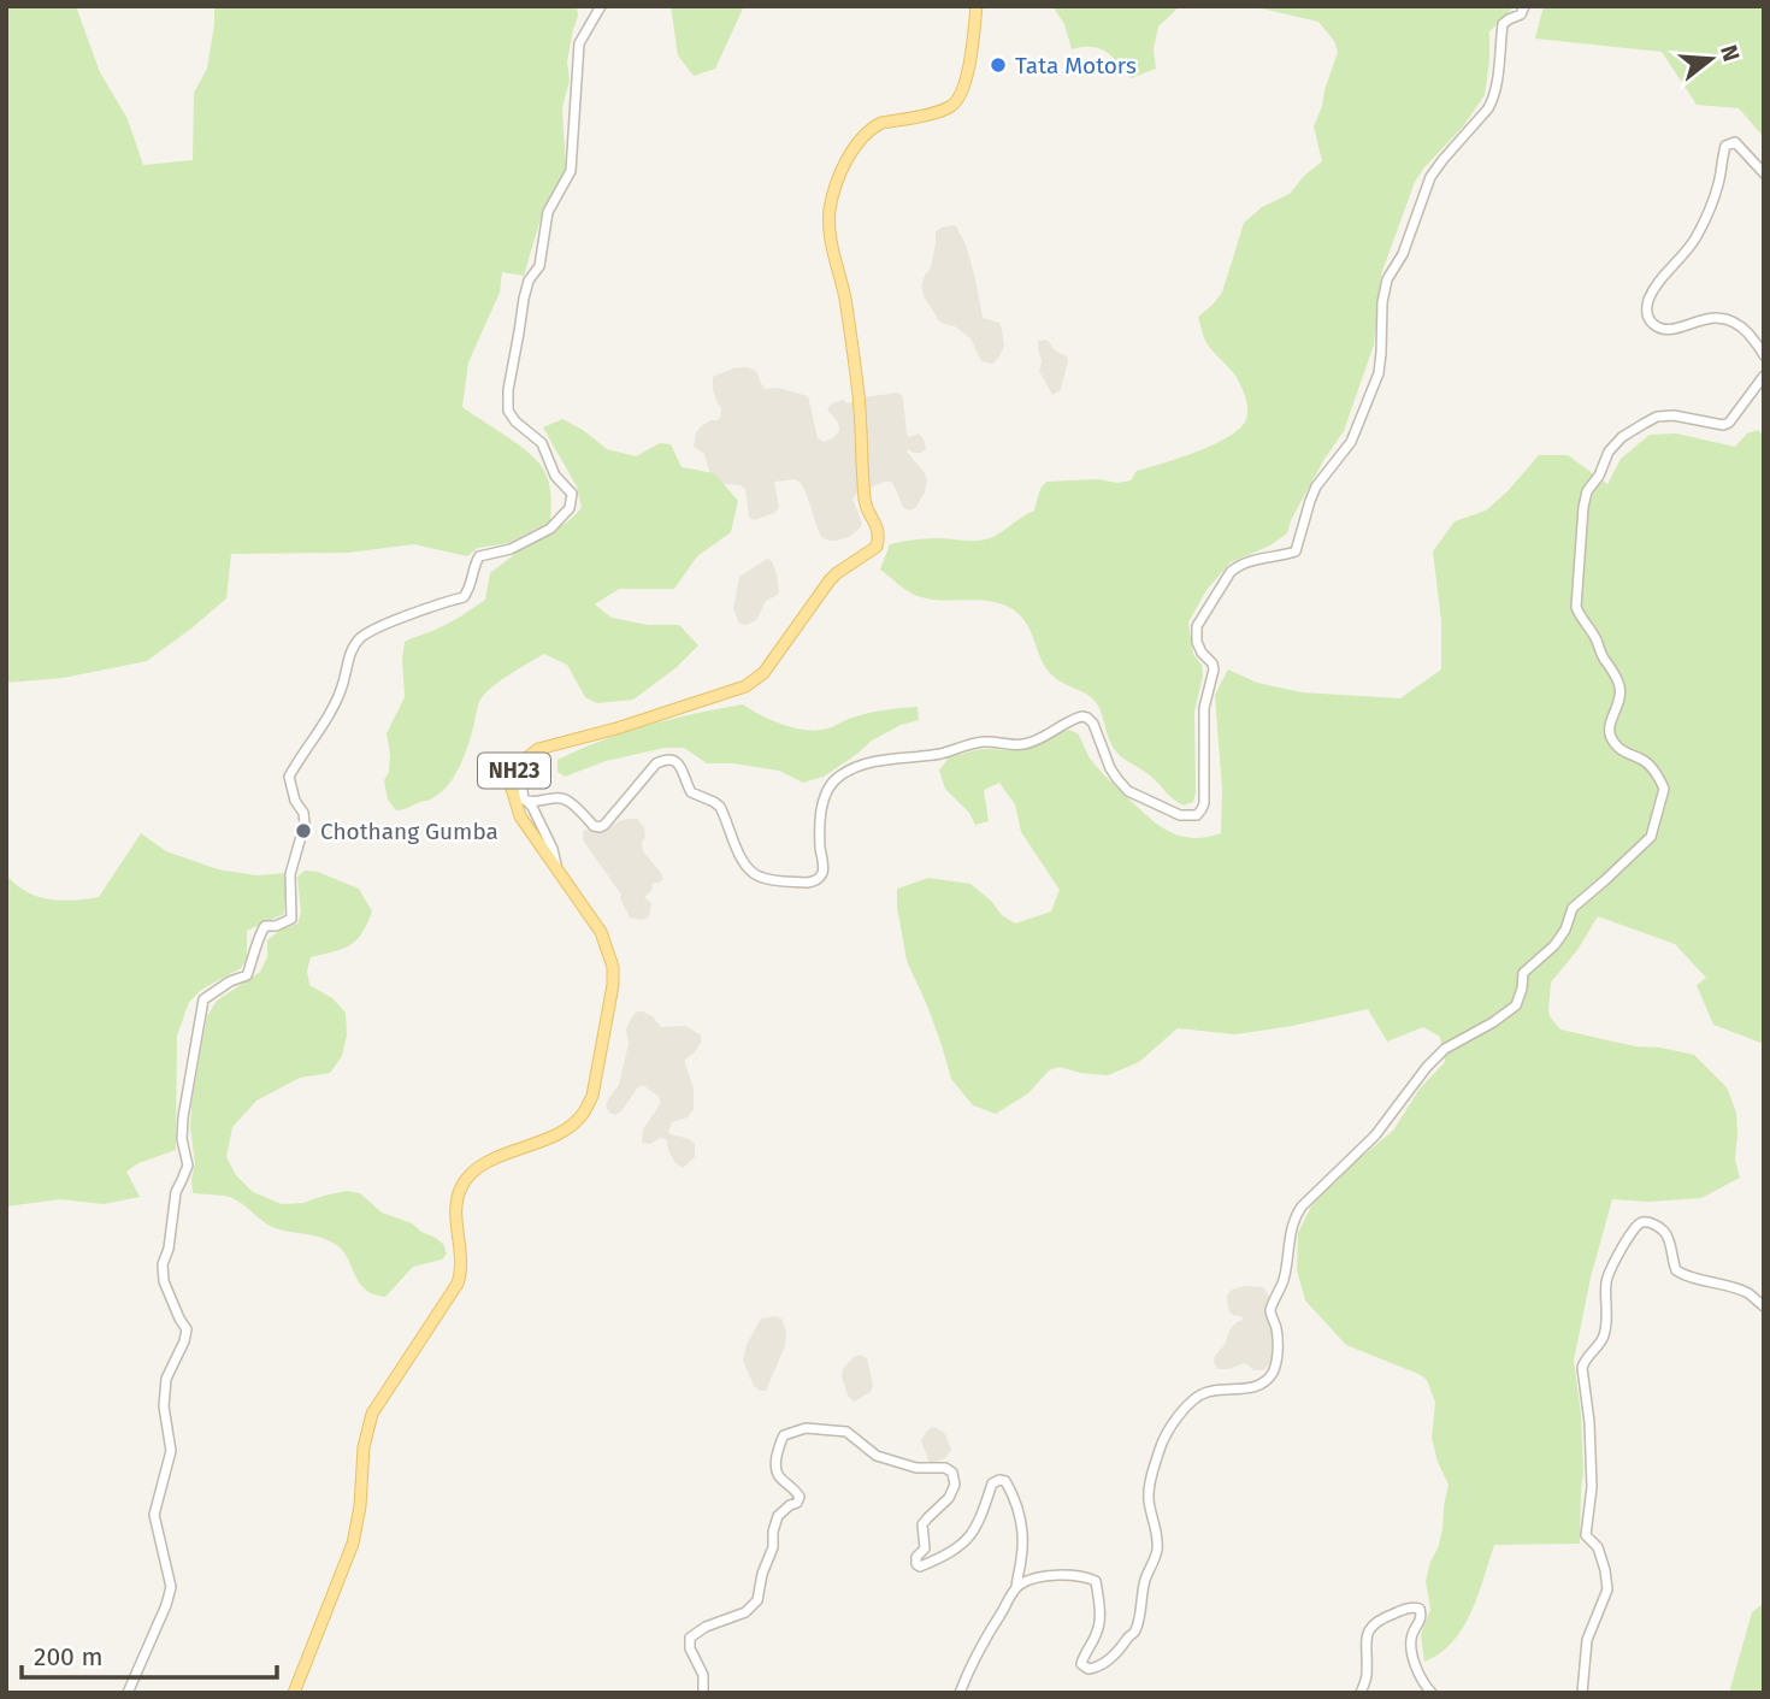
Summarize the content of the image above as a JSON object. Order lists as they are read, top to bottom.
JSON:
{
  "streets": {
    "main road": ["NH23"]
  },
  "places": ["Tata Motors", "Chothang Gumba"],
  "scale_bar": "200 m",
  "north": "right"
}
